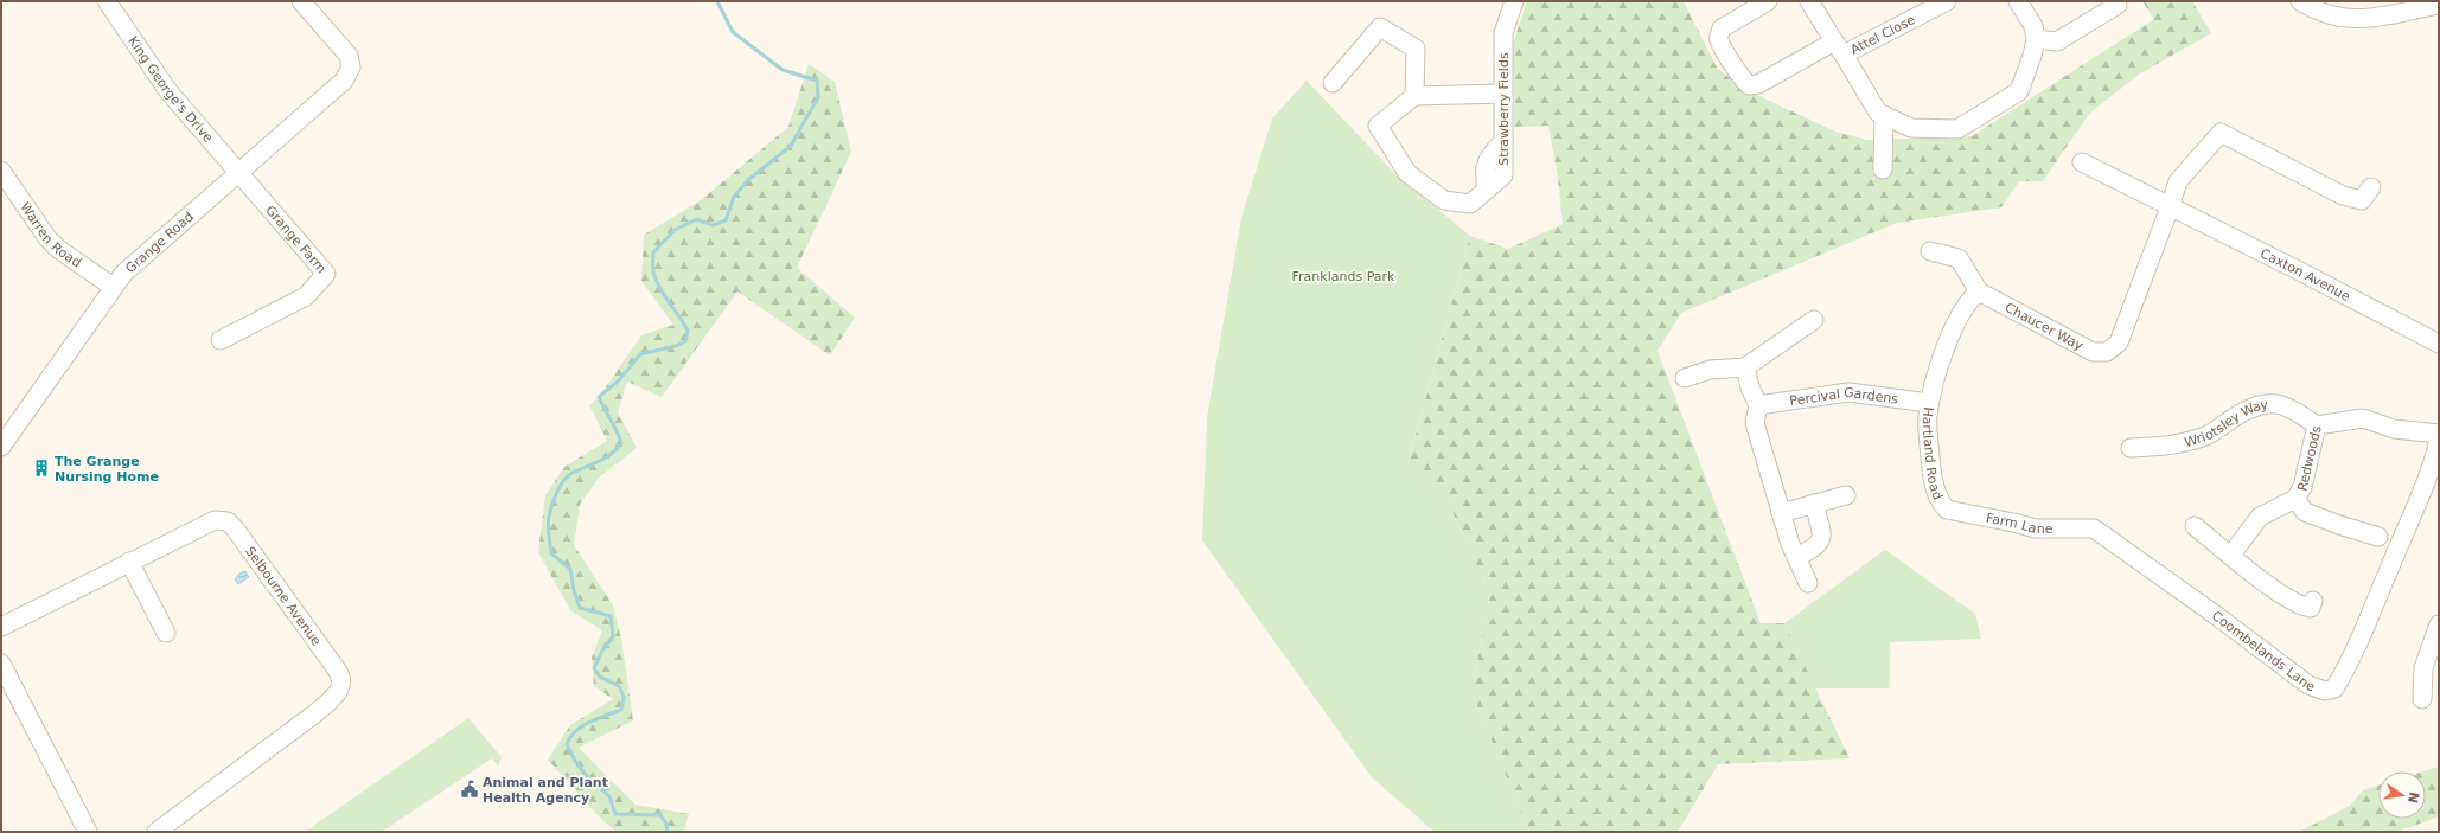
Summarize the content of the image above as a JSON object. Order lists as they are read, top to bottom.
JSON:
{
  "streets": {
    "street": [
      "Attel Close",
      "King George's Drive",
      "Strawberry Fields",
      "Warren Road",
      "Grange Farm",
      "Grange Road",
      "Caxton Avenue",
      "Chaucer Way",
      "Percival Gardens",
      "Wriotsley Way",
      "Hartland Road",
      "Redwoods",
      "Farm Lane",
      "Selbourne Avenue",
      "Coombelands Lane"
    ]
  },
  "crossings": [
    ["King George's Drive", "Grange Farm"],
    ["King George's Drive", "Grange Road"],
    ["Warren Road", "Grange Road"],
    ["Grange Farm", "Grange Road"],
    ["Caxton Avenue", "Chaucer Way"],
    ["Chaucer Way", "Hartland Road"],
    ["Percival Gardens", "Hartland Road"],
    ["Wriotsley Way", "Redwoods"],
    ["Hartland Road", "Farm Lane"],
    ["Farm Lane", "Coombelands Lane"]
  ],
  "parks": ["Franklands Park"],
  "places": {
    "building": ["The Grange Nursing Home"],
    "public building": ["Animal and Plant Health Agency"]
  },
  "north": "right"
}
